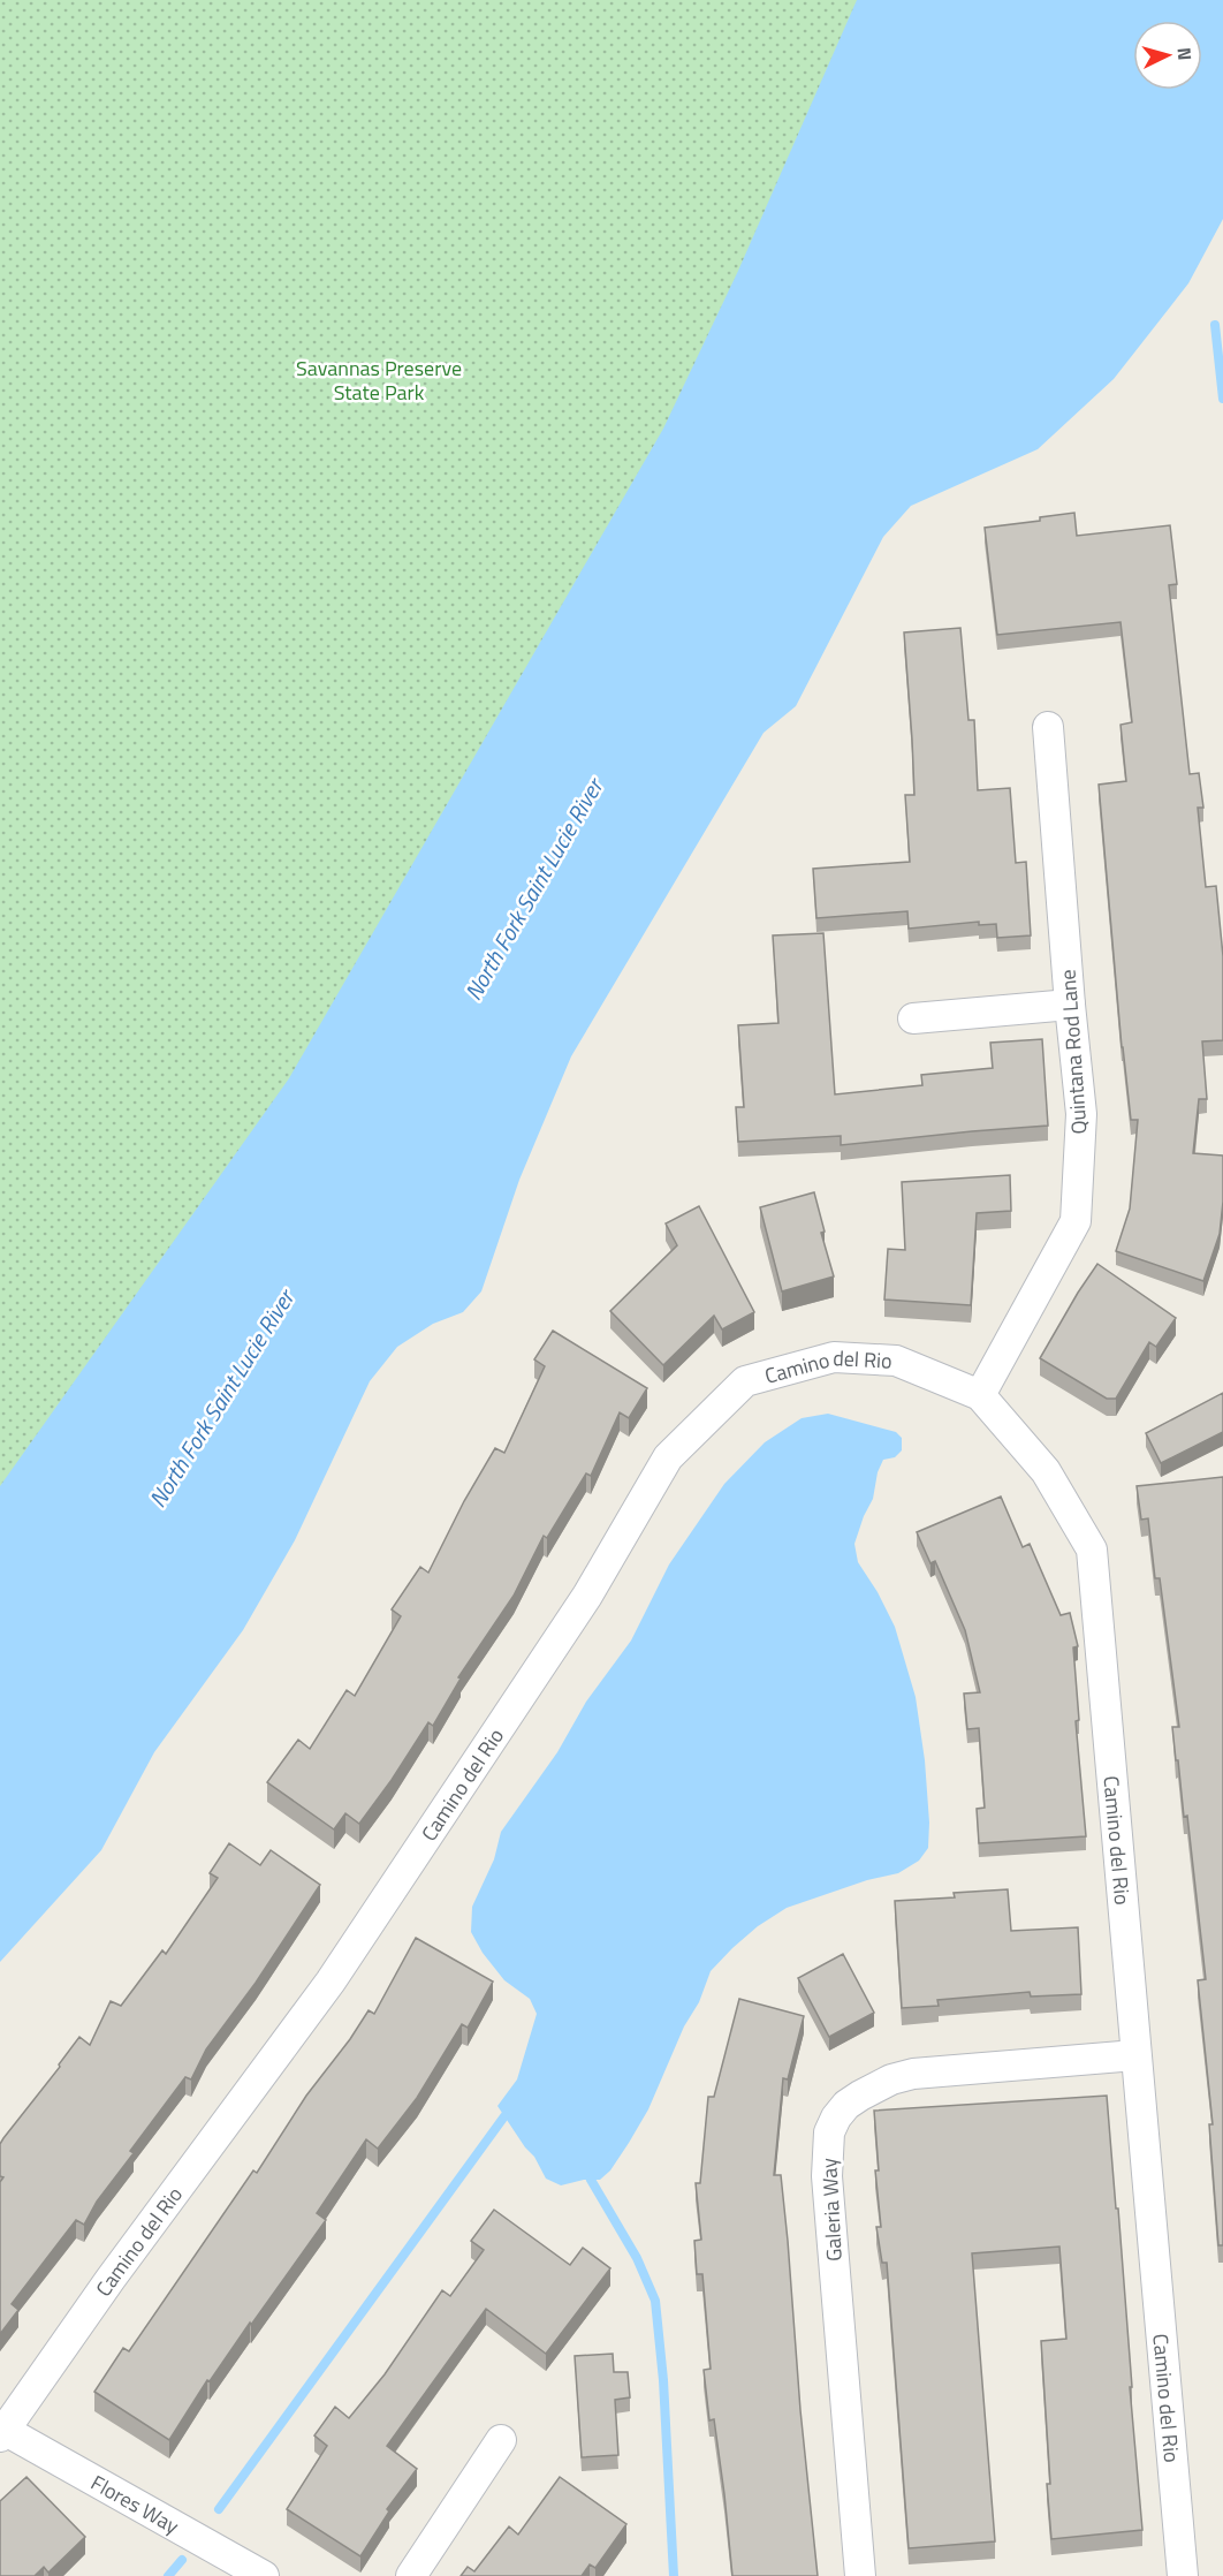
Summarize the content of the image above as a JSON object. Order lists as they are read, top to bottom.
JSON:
{
  "streets": {
    "street": [
      "Quintana Rod Lane",
      "Camino del Rio",
      "Galeria Way",
      "Flores Way"
    ]
  },
  "crossings": [
    ["Quintana Rod Lane", "Camino del Rio"],
    ["Camino del Rio", "Galeria Way"],
    ["Camino del Rio", "Flores Way"]
  ],
  "water": ["North Fork Saint Lucie River"],
  "parks": ["Savannas Preserve State Park"],
  "north": "right"
}
